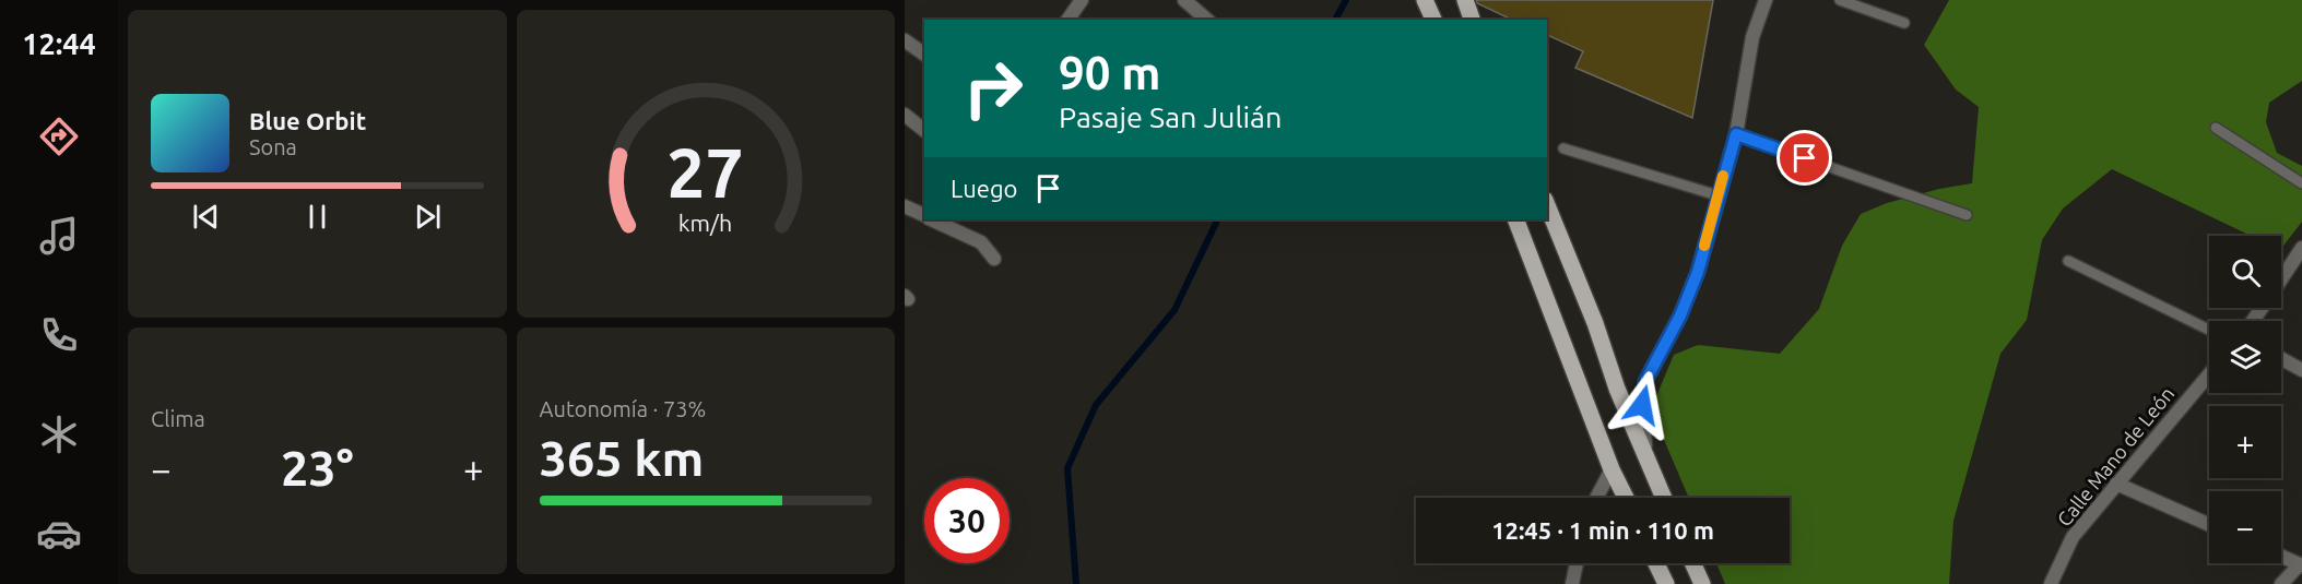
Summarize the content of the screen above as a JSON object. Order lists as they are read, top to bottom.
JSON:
{
  "streets": {
    "street": ["Calle Mano de León"]
  },
  "page": {
    "tabs": "12:44",
    "turn": ["90 m", "Pasaje San Julián"],
    "song": ["Blue Orbit", "Sona"],
    "then": "Luego",
    "map_buttons": ["+", "−"],
    "tile": [
      "Clima",
      ["Autonomía · 73%", "365 km"]
    ],
    "heat": ["−", "23°", "+"],
    "limit": "30",
    "trip": "12:45 · 1 min · 110 m",
    "gauge": ["27", "km/h"]
  }
}
